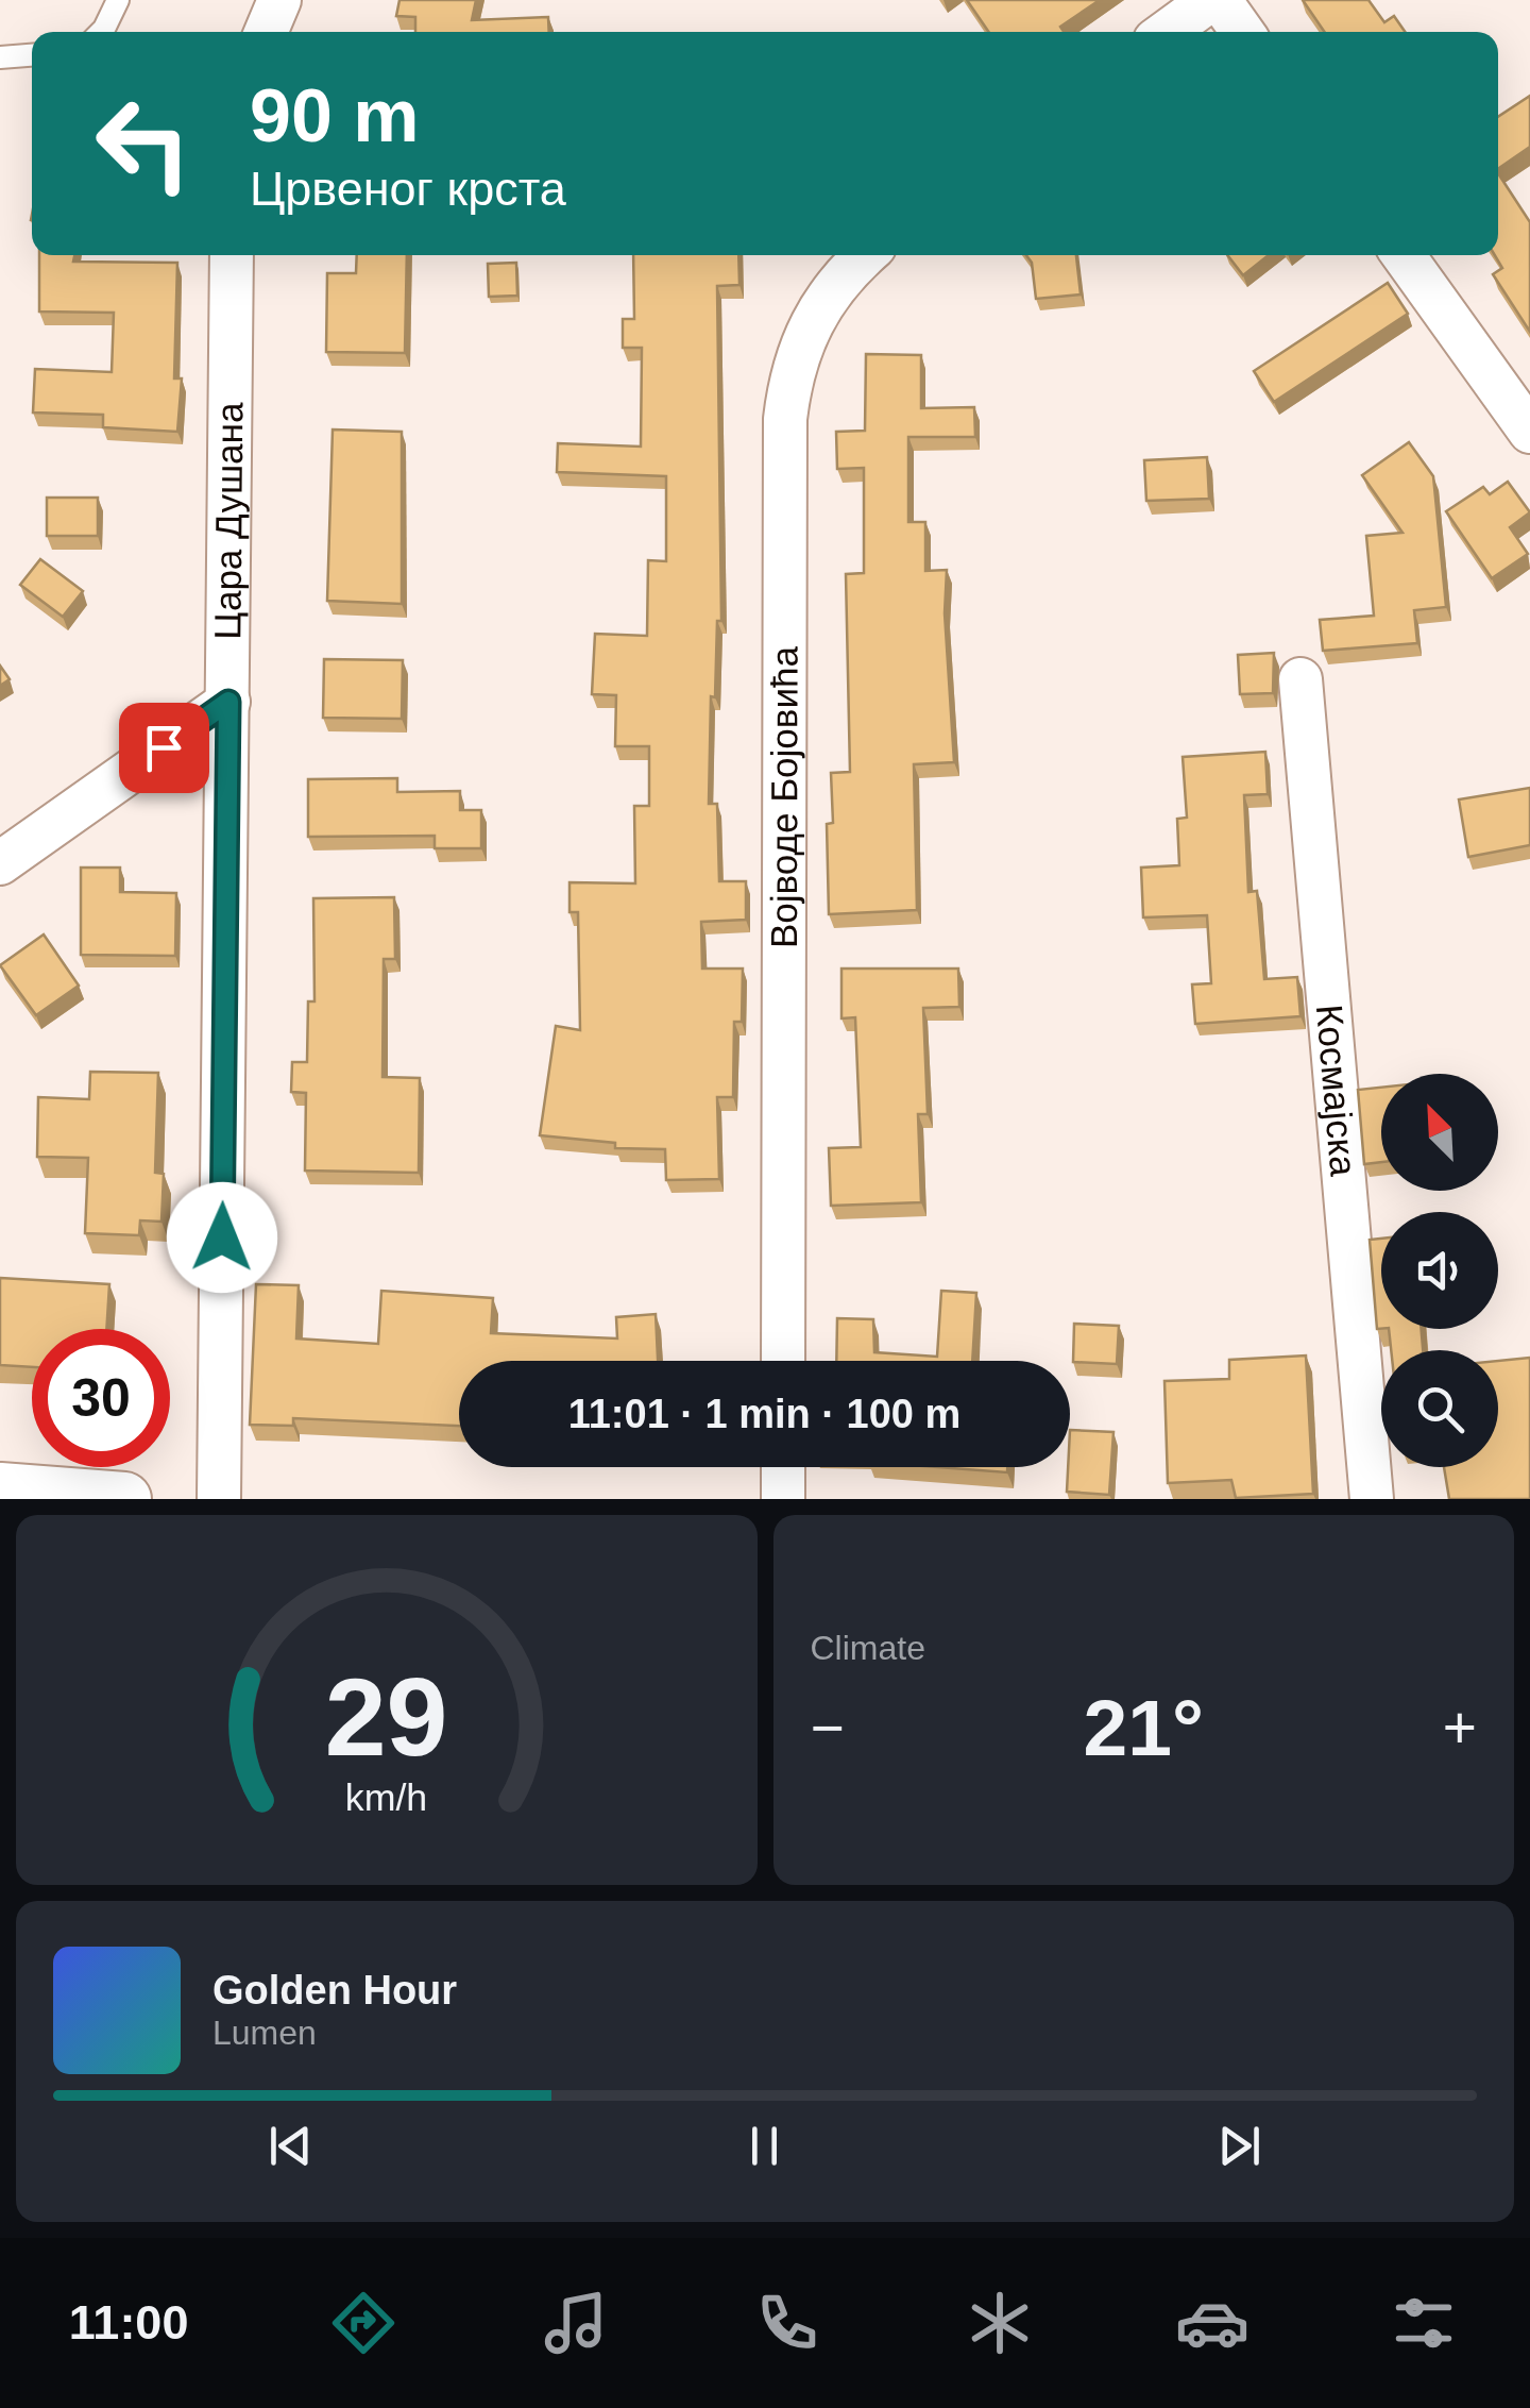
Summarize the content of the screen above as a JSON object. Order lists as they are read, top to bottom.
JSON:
{
  "streets": {
    "street": ["Цара Душана", "Војводе Бојовића", "Космајска"]
  },
  "north": "top left",
  "page": {
    "turn": ["90 m", "Црвеног крста"],
    "limit": "30",
    "trip": "11:01 · 1 min · 100 m",
    "tile": "Climate",
    "heat": ["−", "21°", "+"],
    "song": ["Golden Hour", "Lumen"],
    "tabs": "11:00",
    "gauge": ["29", "km/h"]
  }
}
